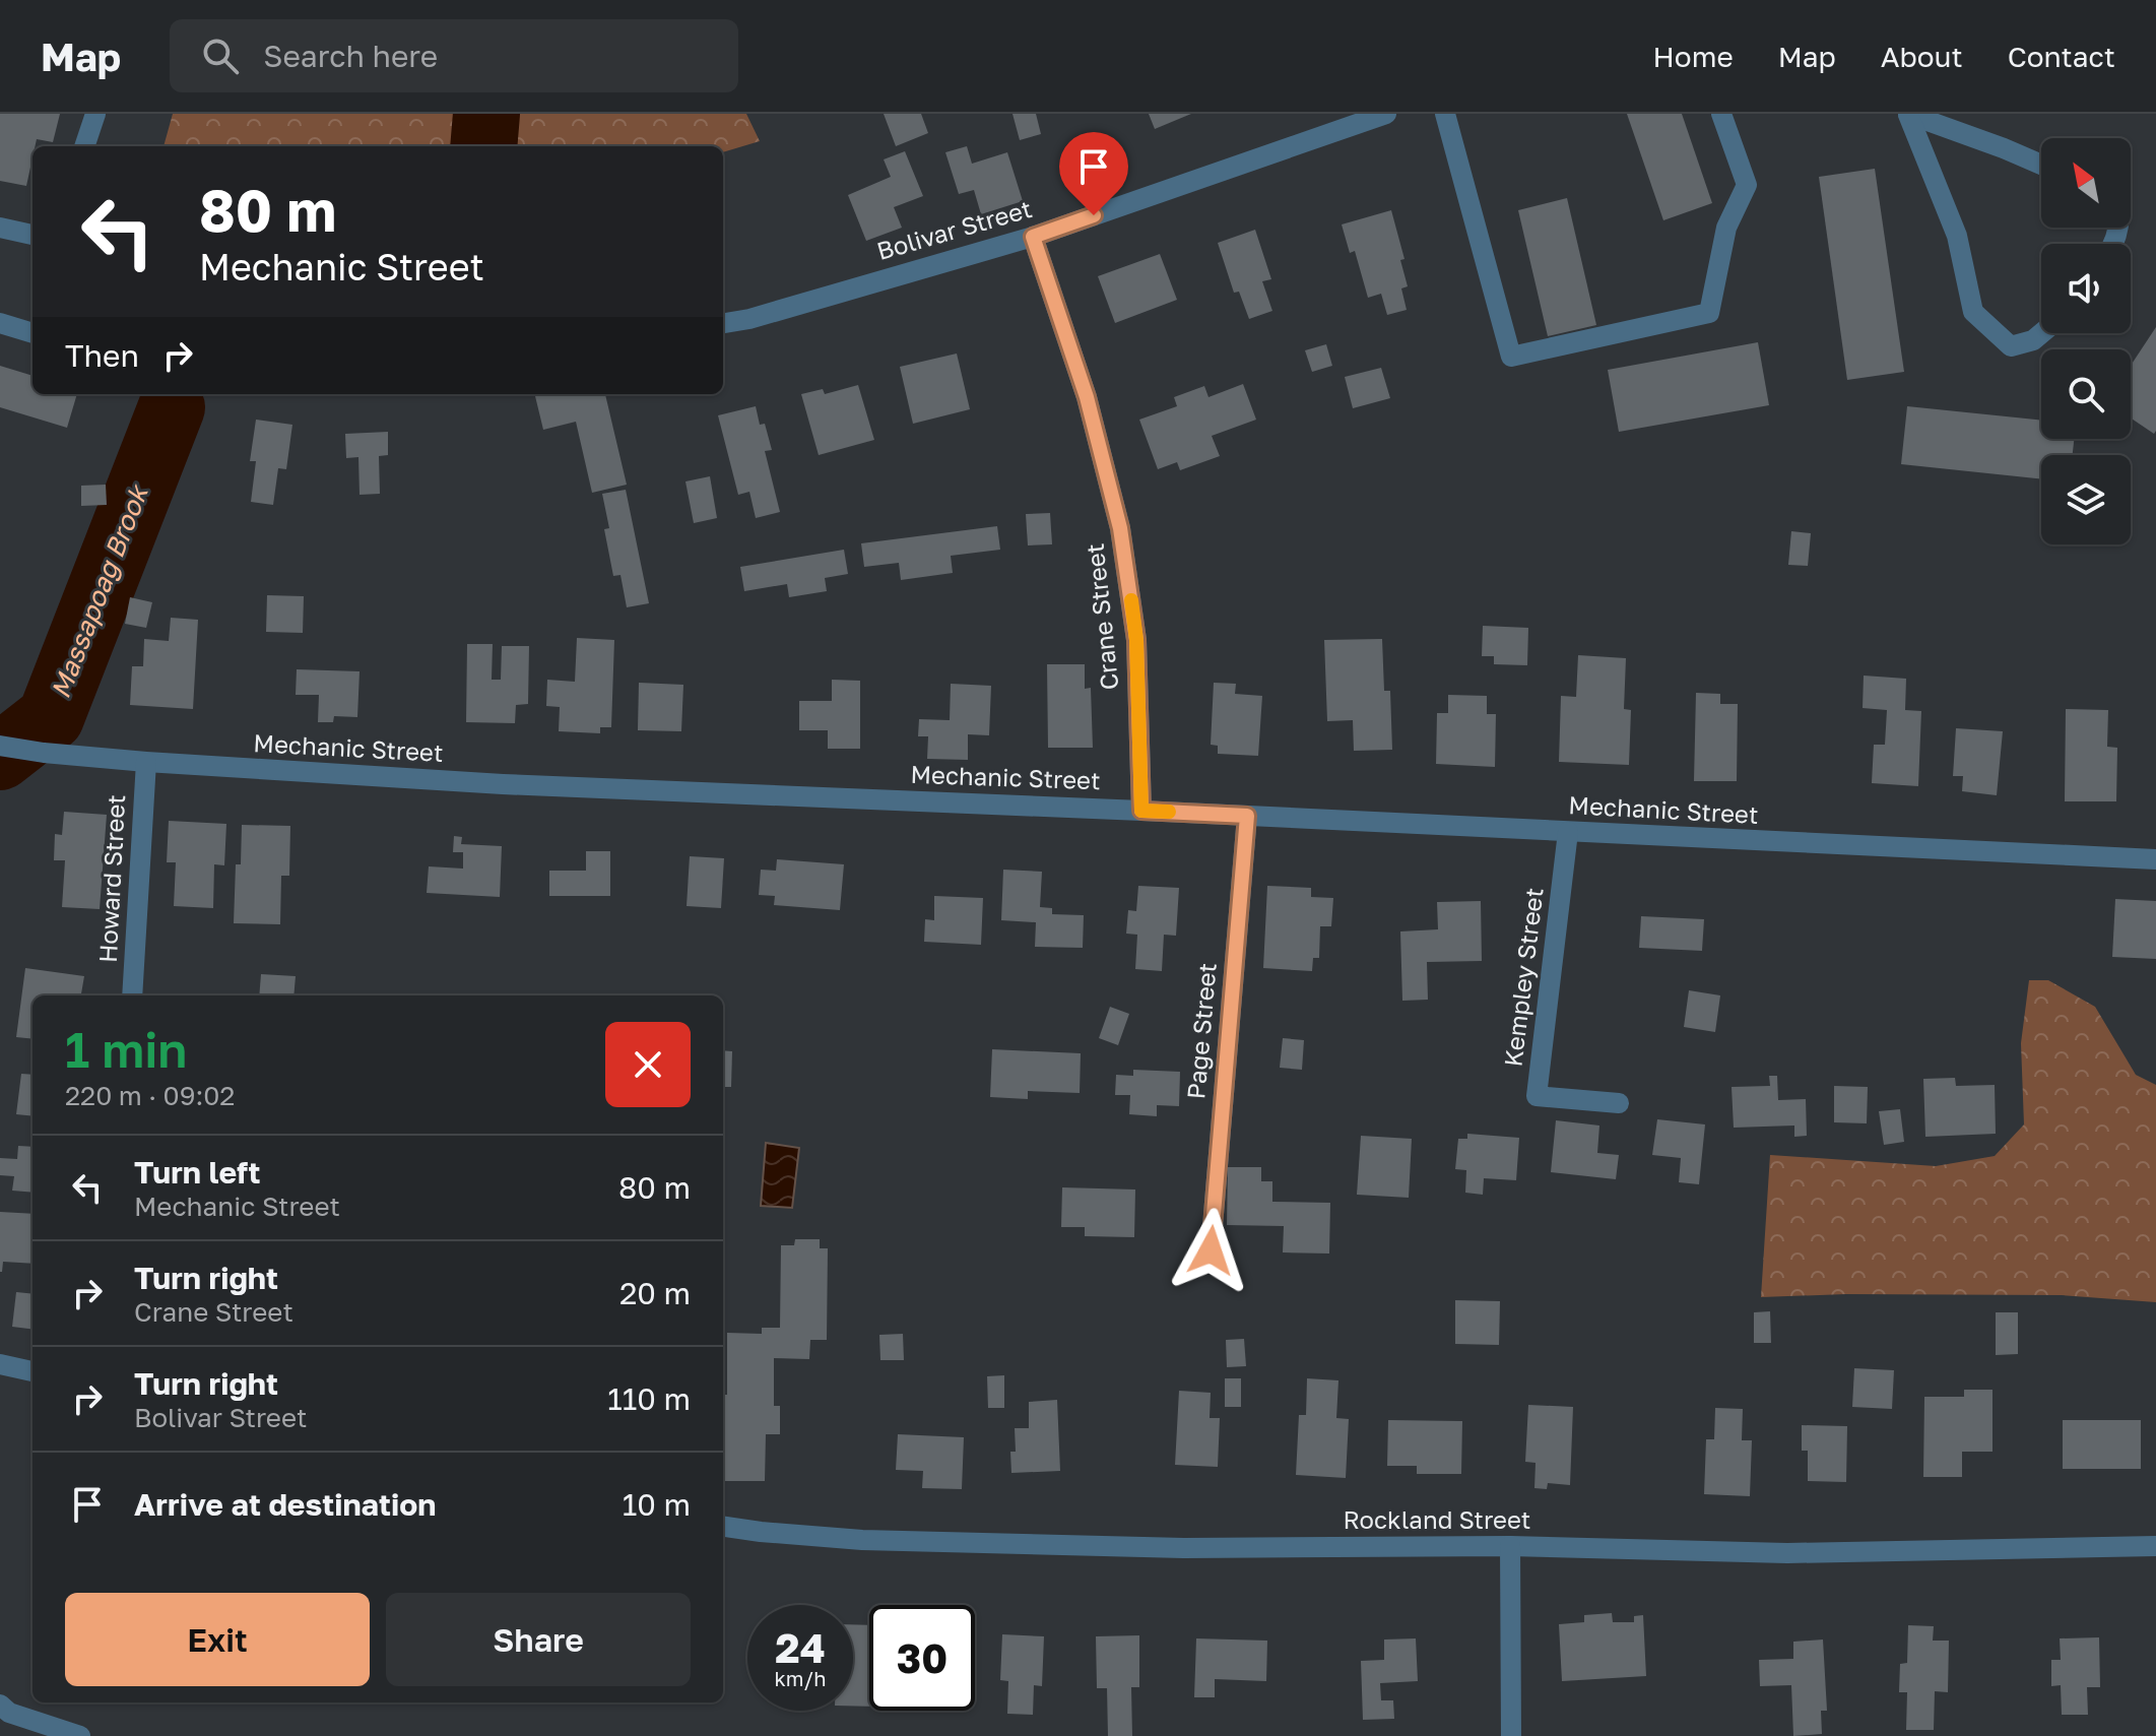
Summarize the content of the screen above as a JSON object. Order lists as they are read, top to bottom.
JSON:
{
  "streets": {
    "street": [
      "Bolivar Street",
      "Crane Street",
      "Mechanic Street",
      "Howard Street",
      "Kempley Street",
      "Page Street",
      "Rockland Street"
    ]
  },
  "crossings": [
    ["Bolivar Street", "Crane Street"],
    ["Crane Street", "Mechanic Street"],
    ["Mechanic Street", "Howard Street"],
    ["Mechanic Street", "Kempley Street"],
    ["Mechanic Street", "Page Street"]
  ],
  "water": ["Massapoag Brook"],
  "north": "top left",
  "page": {
    "header": "Map",
    "search": "Search here",
    "nav": [
      "Home",
      "Map",
      "About",
      "Contact"
    ],
    "turn": ["80 m", "Mechanic Street"],
    "then": "Then",
    "heading": ["1 min", "220 m · 09:02"],
    "list": [
      {
        "name": "Turn left",
        "note": "Mechanic Street",
        "value": "80 m"
      },
      {
        "name": "Turn right",
        "note": "Crane Street",
        "value": "20 m"
      },
      {
        "name": "Turn right",
        "note": "Bolivar Street",
        "value": "110 m"
      },
      {
        "name": "Arrive at destination",
        "value": "10 m"
      }
    ],
    "buttons": ["Exit", "Share"],
    "speed": "24 km/h",
    "limit": "30"
  }
}
